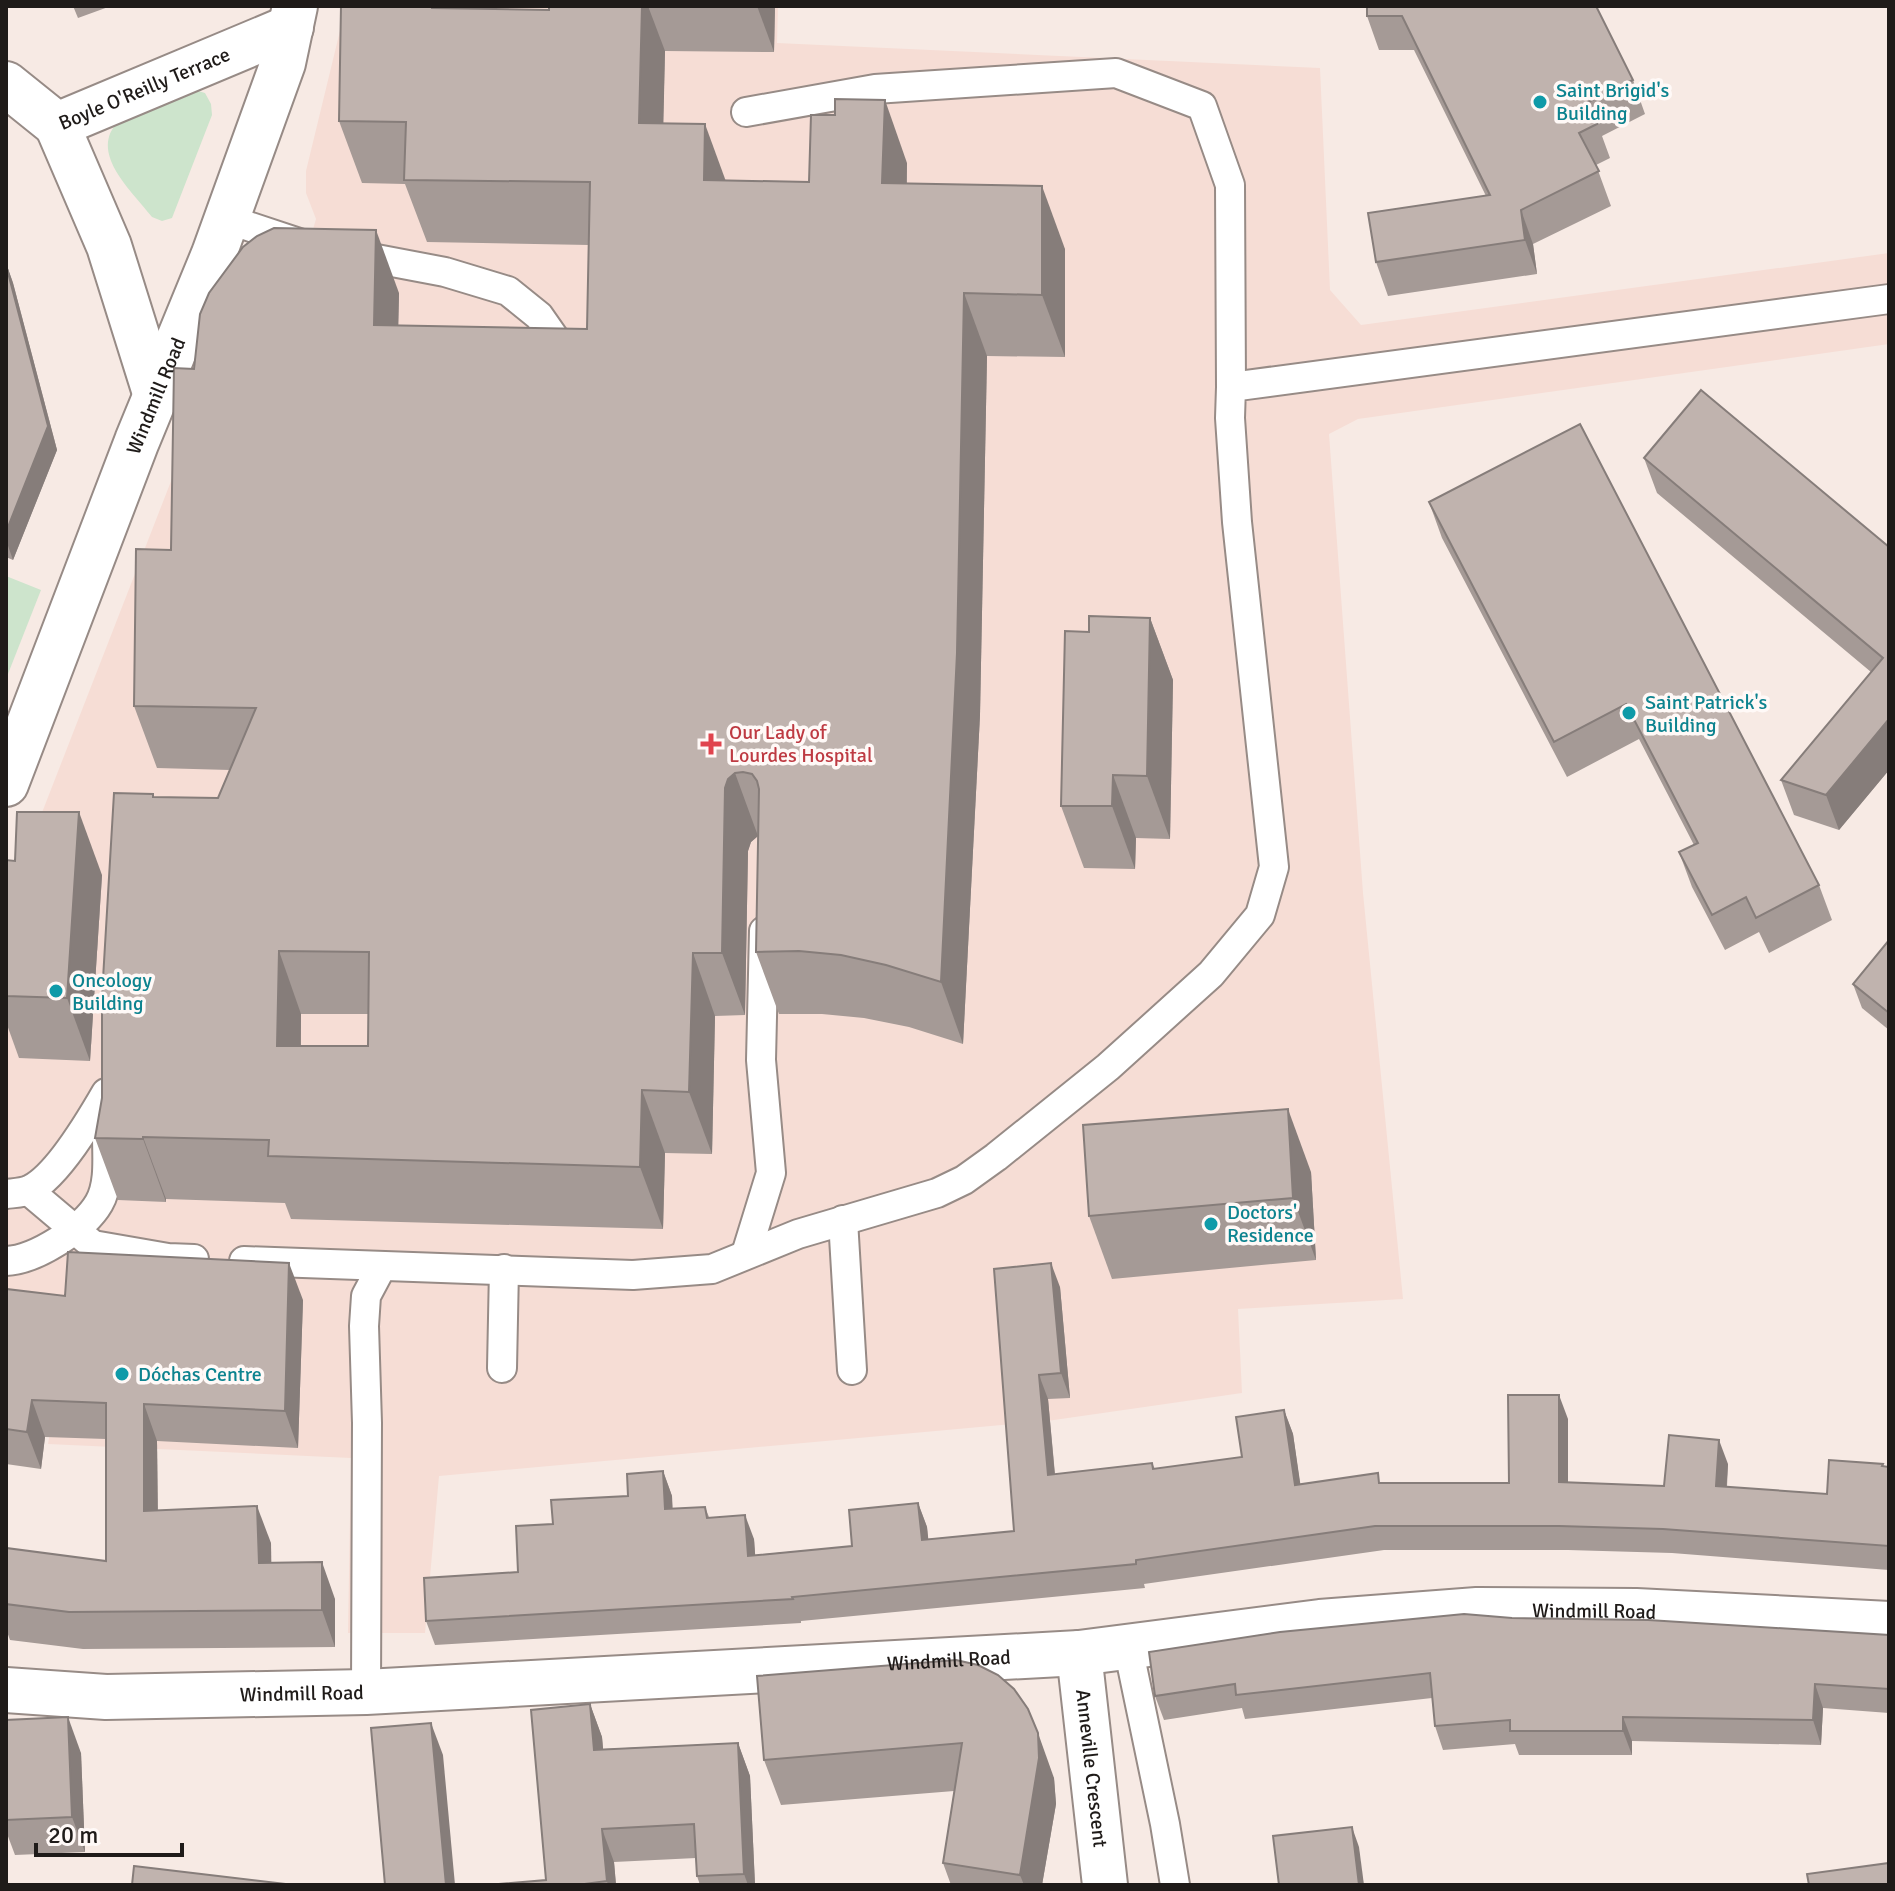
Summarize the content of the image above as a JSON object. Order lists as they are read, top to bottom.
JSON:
{
  "streets": {
    "street": ["Boyle O'Reilly Terrace", "Windmill Road", "Anneville Crescent"]
  },
  "crossings": [
    ["Boyle O'Reilly Terrace", "Windmill Road"],
    ["Windmill Road", "Anneville Crescent"]
  ],
  "places": {
    "other": [
      "Saint Brigid's Building",
      "Saint Patrick's Building",
      "Oncology Building",
      "Doctors' Residence",
      "Dóchas Centre"
    ],
    "health": ["Our Lady of Lourdes Hospital"]
  },
  "scale_bar": "20 m"
}
